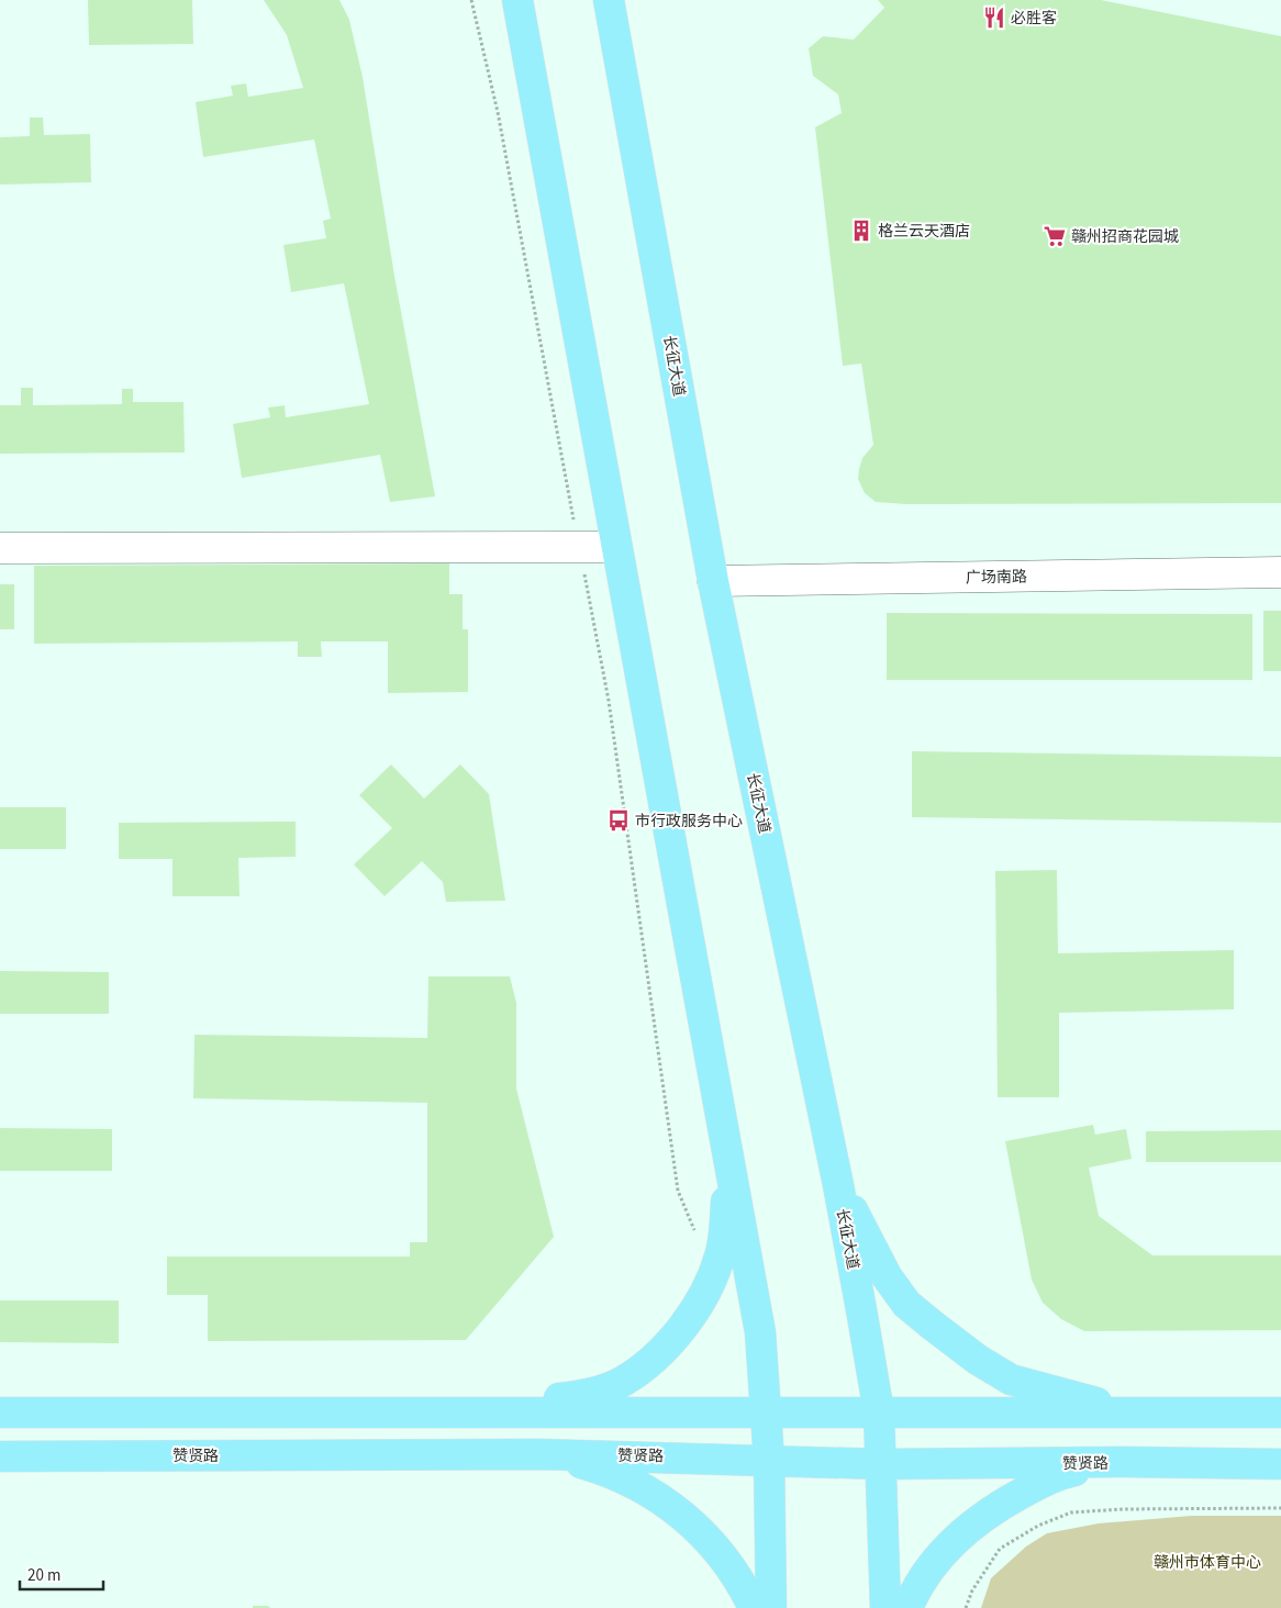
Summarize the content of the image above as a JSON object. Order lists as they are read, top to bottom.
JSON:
{
  "streets": {
    "main road": ["长征大道", "赞贤路"],
    "street": ["广场南路"]
  },
  "crossings": [
    ["长征大道", "广场南路"],
    ["长征大道", "赞贤路"]
  ],
  "parks": ["赣州市体育中心"],
  "places": {
    "restaurant": ["必胜客"],
    "building": ["格兰云天酒店"],
    "supermarket": ["赣州招商花园城"],
    "bus stop": ["市行政服务中心"]
  },
  "scale_bar": "20 m"
}
